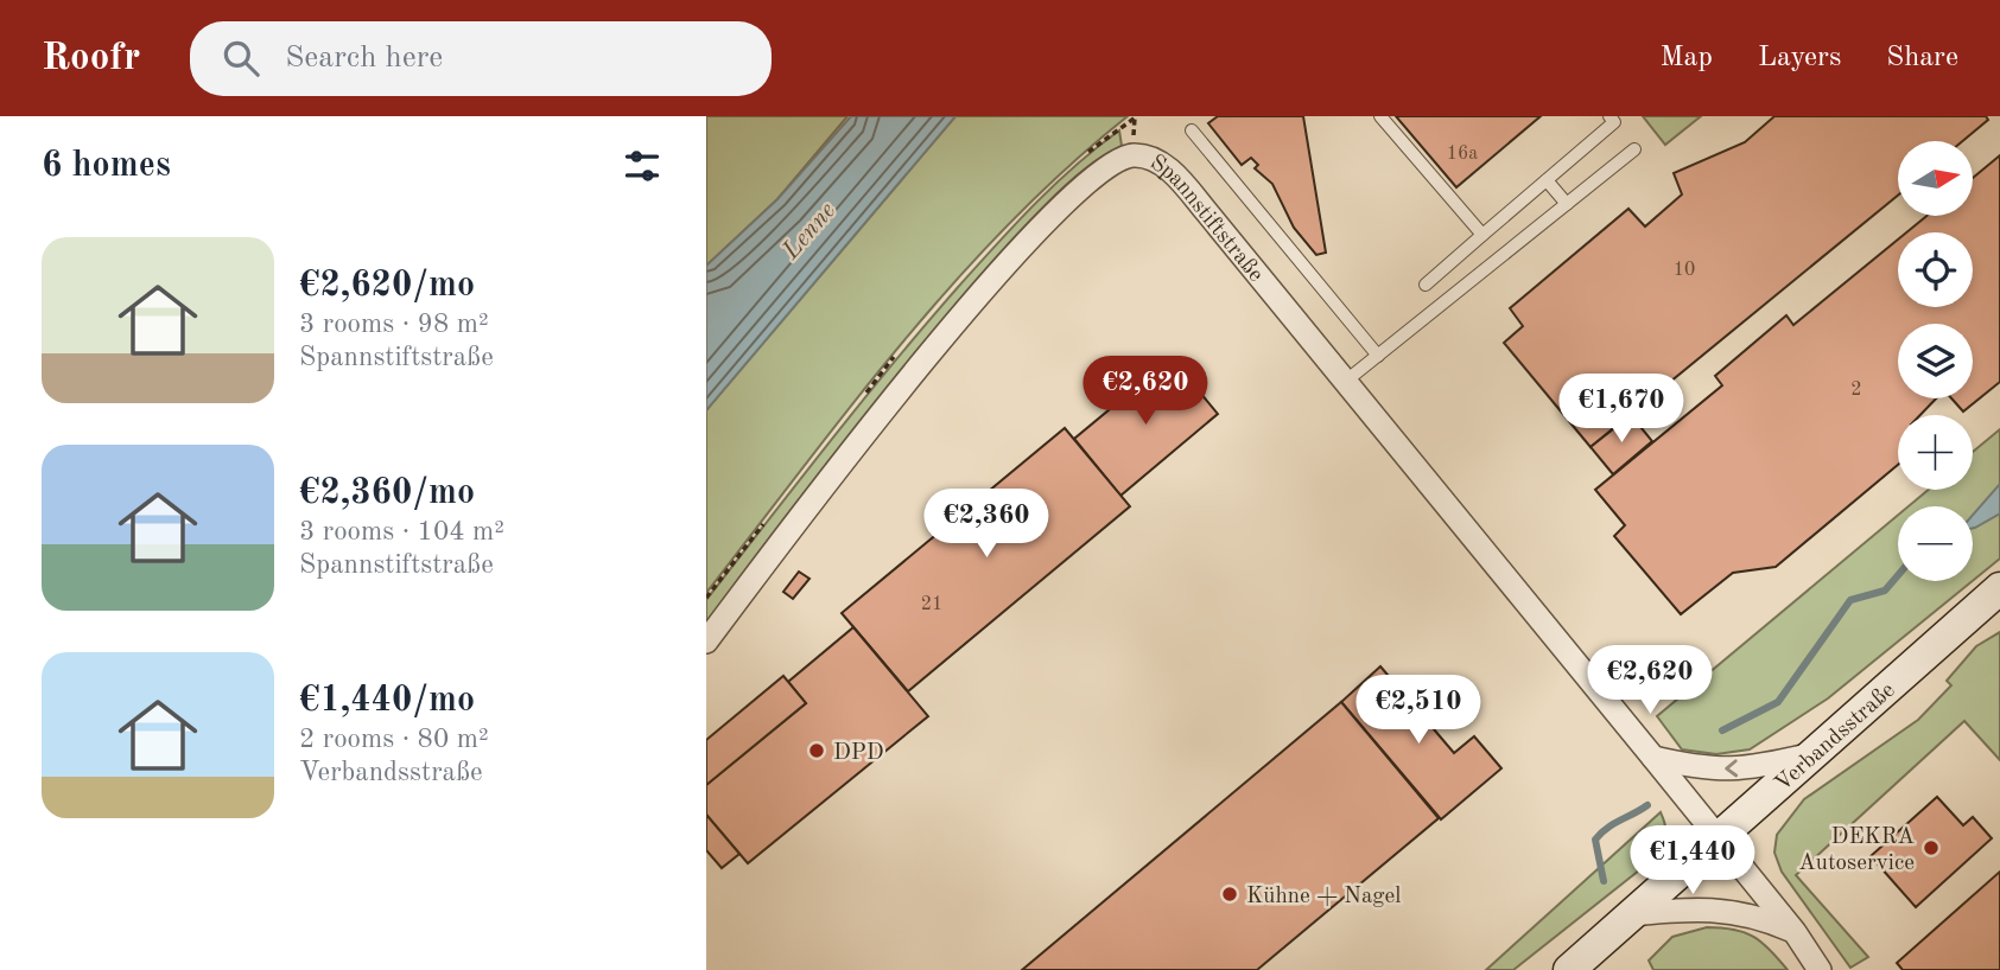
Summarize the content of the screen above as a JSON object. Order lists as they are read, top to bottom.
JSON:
{
  "streets": {
    "main road": ["Verbandsstraße"],
    "street": ["Spannstiftstraße"]
  },
  "crossings": [
    ["Spannstiftstraße", "Verbandsstraße"]
  ],
  "water": ["Lenne"],
  "places": ["DPD", "DEKRA Autoservice", "Kühne + Nagel"],
  "house_numbers": [
    "16a",
    "10",
    "2",
    "21"
  ],
  "north": "right",
  "page": {
    "header": "Roofr",
    "search": "Search here",
    "nav": ["Map", "Layers", "Share"],
    "heading": "6 homes",
    "map_buttons": ["+", "−"],
    "list": [
      {
        "name": "€2,620/mo",
        "note": "3 rooms · 98 m² · Spannstiftstraße"
      },
      {
        "name": "€2,360/mo",
        "note": "3 rooms · 104 m² · Spannstiftstraße"
      },
      {
        "name": "€1,440/mo",
        "note": "2 rooms · 80 m² · Verbandsstraße"
      }
    ],
    "price": [
      "€2,620",
      "€1,670",
      "€2,360",
      "€2,620",
      "€2,510",
      "€1,440"
    ]
  }
}
